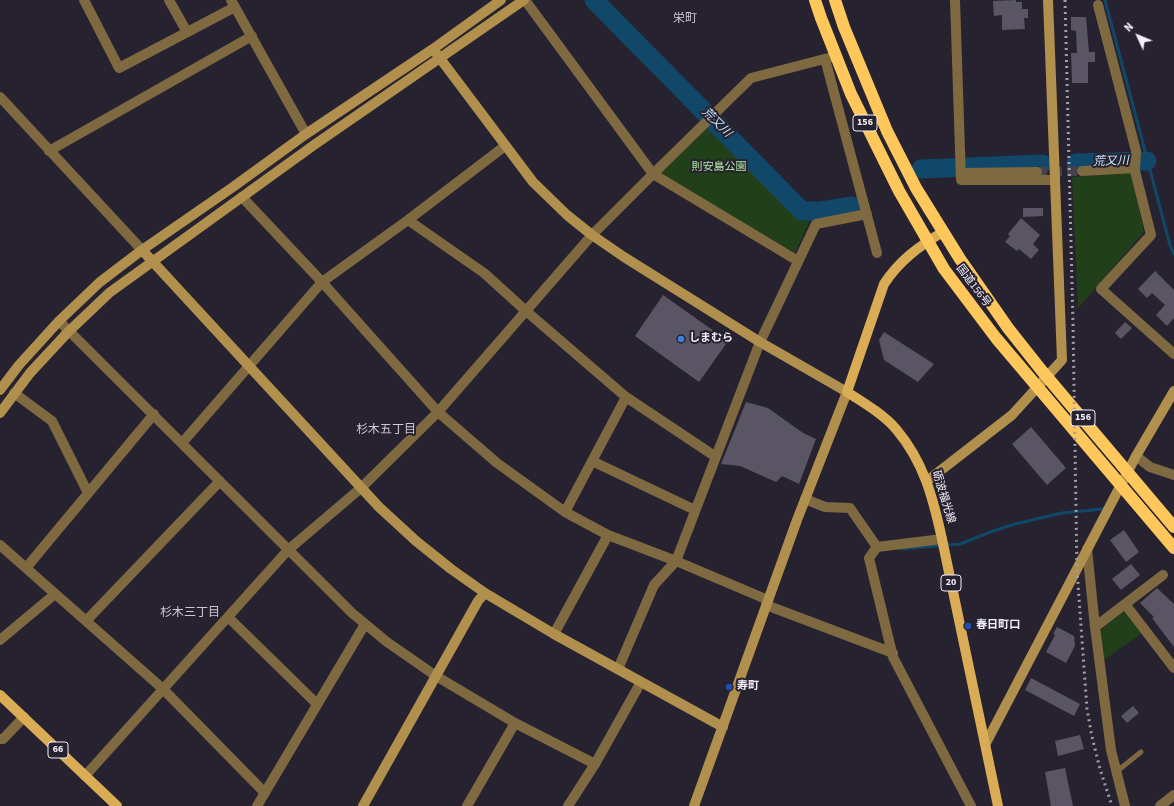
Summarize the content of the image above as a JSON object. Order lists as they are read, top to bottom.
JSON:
{
  "streets": {
    "highway": ["156", "国道156号"],
    "main road": ["砺波福光線", "20", "66"]
  },
  "districts": ["栄町", "杉木五丁目", "杉木三丁目"],
  "water": ["荒又川"],
  "parks": ["則安島公園"],
  "places": ["しまむら", "春日町口", "寿町"],
  "north": "top left"
}
